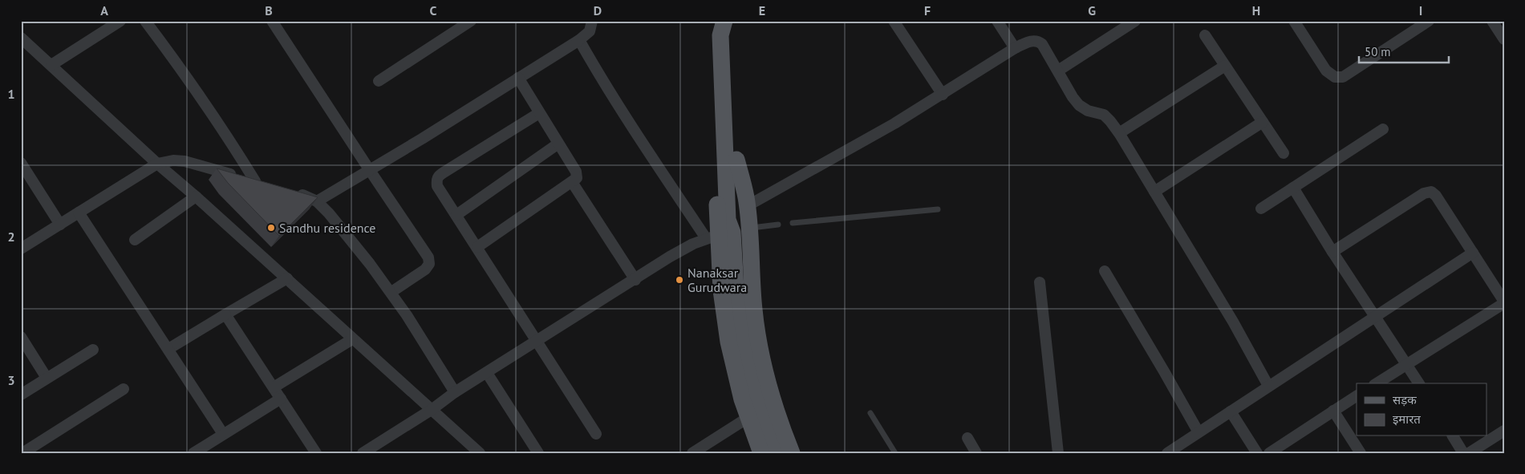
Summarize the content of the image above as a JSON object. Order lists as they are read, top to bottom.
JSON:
{
  "places": ["Sandhu residence", "Nanaksar Gurudwara"],
  "legend": ["सड़क", "इमारत"],
  "scale_bar": "50 m",
  "grid": {
    "columns": [
      "A",
      "B",
      "C",
      "D",
      "E",
      "F",
      "G",
      "H",
      "I"
    ],
    "rows": ["1", "2", "3"]
  }
}
